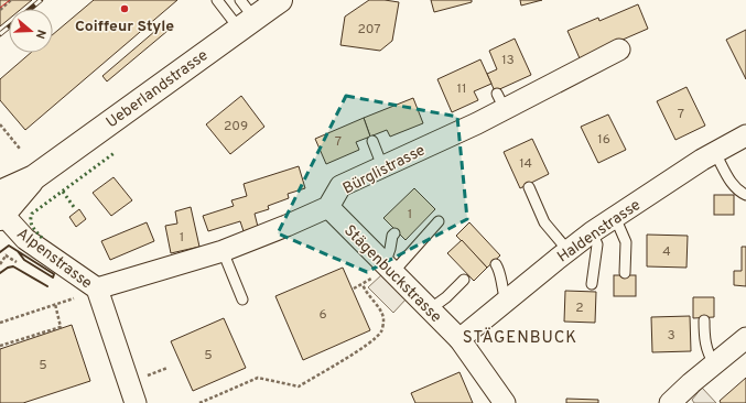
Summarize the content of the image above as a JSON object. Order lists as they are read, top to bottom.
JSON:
{
  "streets": {
    "main road": ["Ueberlandstrasse"],
    "street": [
      "Bürglistrasse",
      "Haldenstrasse",
      "Alpenstrasse",
      "Stägenbuckstrasse"
    ]
  },
  "crossings": [
    ["Ueberlandstrasse", "Alpenstrasse"],
    ["Bürglistrasse", "Alpenstrasse"],
    ["Bürglistrasse", "Stägenbuckstrasse"],
    ["Haldenstrasse", "Stägenbuckstrasse"]
  ],
  "districts": ["STÄGENBUCK"],
  "places": ["Coiffeur Style"],
  "house_numbers": [
    "207",
    "13",
    "11",
    "7",
    "209",
    "16",
    "7",
    "14",
    "1",
    "1",
    "4",
    "2",
    "6",
    "3",
    "5",
    "5"
  ],
  "north": "right"
}
